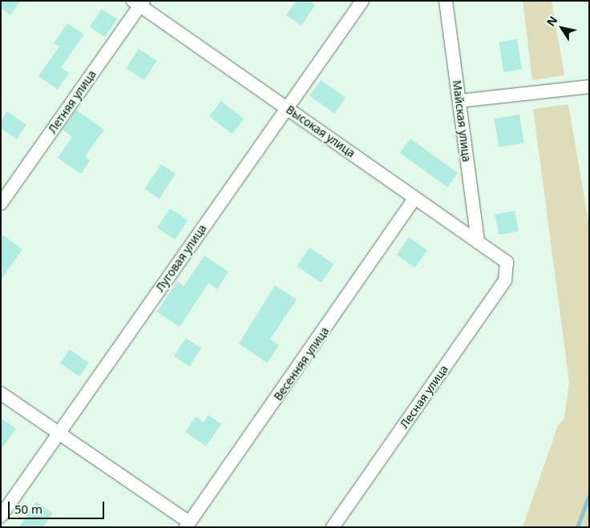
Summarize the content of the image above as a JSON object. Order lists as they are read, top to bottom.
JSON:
{
  "streets": {
    "street": [
      "Летняя улица",
      "Майская улица",
      "Высокая улица",
      "Луговая улица",
      "Весенняя улица",
      "Лесная улица"
    ]
  },
  "crossings": [
    ["Летняя улица", "Высокая улица"],
    ["Майская улица", "Высокая улица"],
    ["Высокая улица", "Луговая улица"],
    ["Высокая улица", "Весенняя улица"],
    ["Высокая улица", "Лесная улица"]
  ],
  "scale_bar": "50 m",
  "north": "top left"
}
